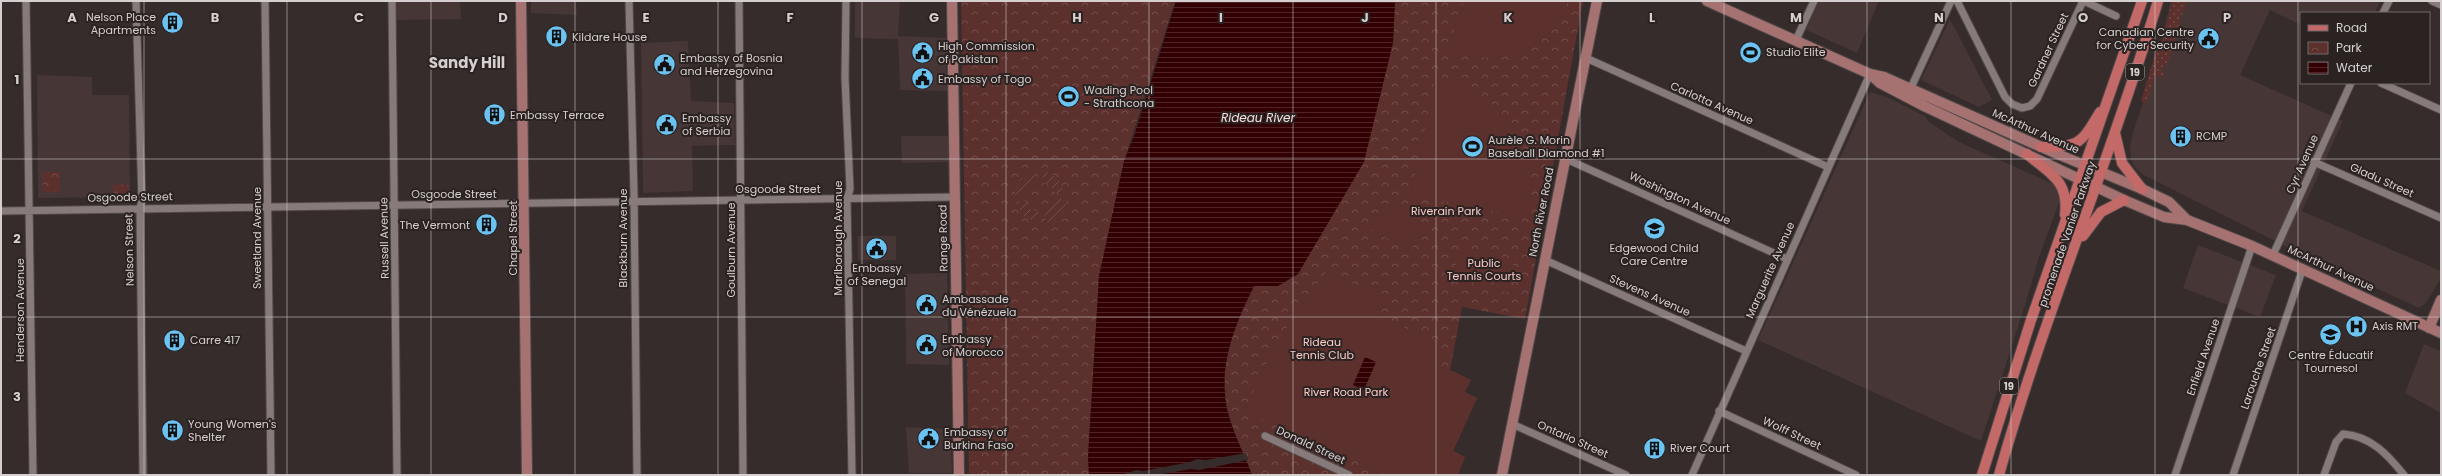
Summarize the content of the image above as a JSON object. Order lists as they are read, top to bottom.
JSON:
{
  "streets": {
    "main road": ["19", "promenade Vanier Parkway"],
    "street": [
      "Gardner Street",
      "Carlotta Avenue",
      "McArthur Avenue",
      "Cyr Avenue",
      "Gladu Street",
      "Osgoode Street",
      "Washington Avenue",
      "North River Road",
      "Sweetland Avenue",
      "Russell Avenue",
      "Chapel Street",
      "Blackburn Avenue",
      "Marlborough Avenue",
      "Range Road",
      "Nelson Street",
      "Goulburn Avenue",
      "Marguerite Avenue",
      "Stevens Avenue",
      "Henderson Avenue",
      "Enfield Avenue",
      "Larouche Street",
      "Wolff Street",
      "Ontario Street",
      "Donald Street"
    ]
  },
  "crossings": [
    ["19", "McArthur Avenue"],
    ["Carlotta Avenue", "North River Road"],
    ["Carlotta Avenue", "Marguerite Avenue"],
    ["McArthur Avenue", "Cyr Avenue"],
    ["McArthur Avenue", "promenade Vanier Parkway"],
    ["McArthur Avenue", "Marguerite Avenue"],
    ["McArthur Avenue", "Enfield Avenue"],
    ["McArthur Avenue", "Larouche Street"],
    ["Cyr Avenue", "Gladu Street"],
    ["Osgoode Street", "Sweetland Avenue"],
    ["Osgoode Street", "Russell Avenue"],
    ["Osgoode Street", "Chapel Street"],
    ["Osgoode Street", "Blackburn Avenue"],
    ["Osgoode Street", "Marlborough Avenue"],
    ["Osgoode Street", "Range Road"],
    ["Osgoode Street", "Nelson Street"],
    ["Osgoode Street", "Goulburn Avenue"],
    ["Osgoode Street", "Henderson Avenue"],
    ["Washington Avenue", "North River Road"],
    ["Washington Avenue", "Marguerite Avenue"],
    ["North River Road", "Stevens Avenue"],
    ["North River Road", "Ontario Street"],
    ["Marguerite Avenue", "Stevens Avenue"],
    ["Marguerite Avenue", "Wolff Street"]
  ],
  "districts": ["Sandy Hill"],
  "water": ["Rideau River"],
  "parks": [
    "Riverain Park",
    "Public Tennis Courts",
    "Rideau Tennis Club",
    "River Road Park"
  ],
  "places": {
    "building": [
      "Nelson Place Apartments",
      "Kildare House",
      "Embassy Terrace",
      "RCMP",
      "The Vermont",
      "Carre 417",
      "Young Women's Shelter",
      "River Court"
    ],
    "public building": [
      "Canadian Centre for Cyber Security",
      "High Commission of Pakistan",
      "Embassy of Bosnia and Herzegovina",
      "Embassy of Togo",
      "Embassy of Serbia",
      "Embassy of Senegal",
      "Ambassade du Vénézuela",
      "Embassy of Morocco",
      "Embassy of Burkina Faso"
    ],
    "sports": ["Studio Elite", "Wading Pool - Strathcona", "Aurèle G. Morin Baseball Diamond #1"],
    "school or university": ["Edgewood Child Care Centre", "Centre Éducatif Tournesol"],
    "hospital": ["Axis RMT"]
  },
  "legend": ["Road", "Park", "Water"],
  "grid": {
    "columns": [
      "A",
      "B",
      "C",
      "D",
      "E",
      "F",
      "G",
      "H",
      "I",
      "J",
      "K",
      "L",
      "M",
      "N",
      "O",
      "P"
    ],
    "rows": ["1", "2", "3"]
  }
}
